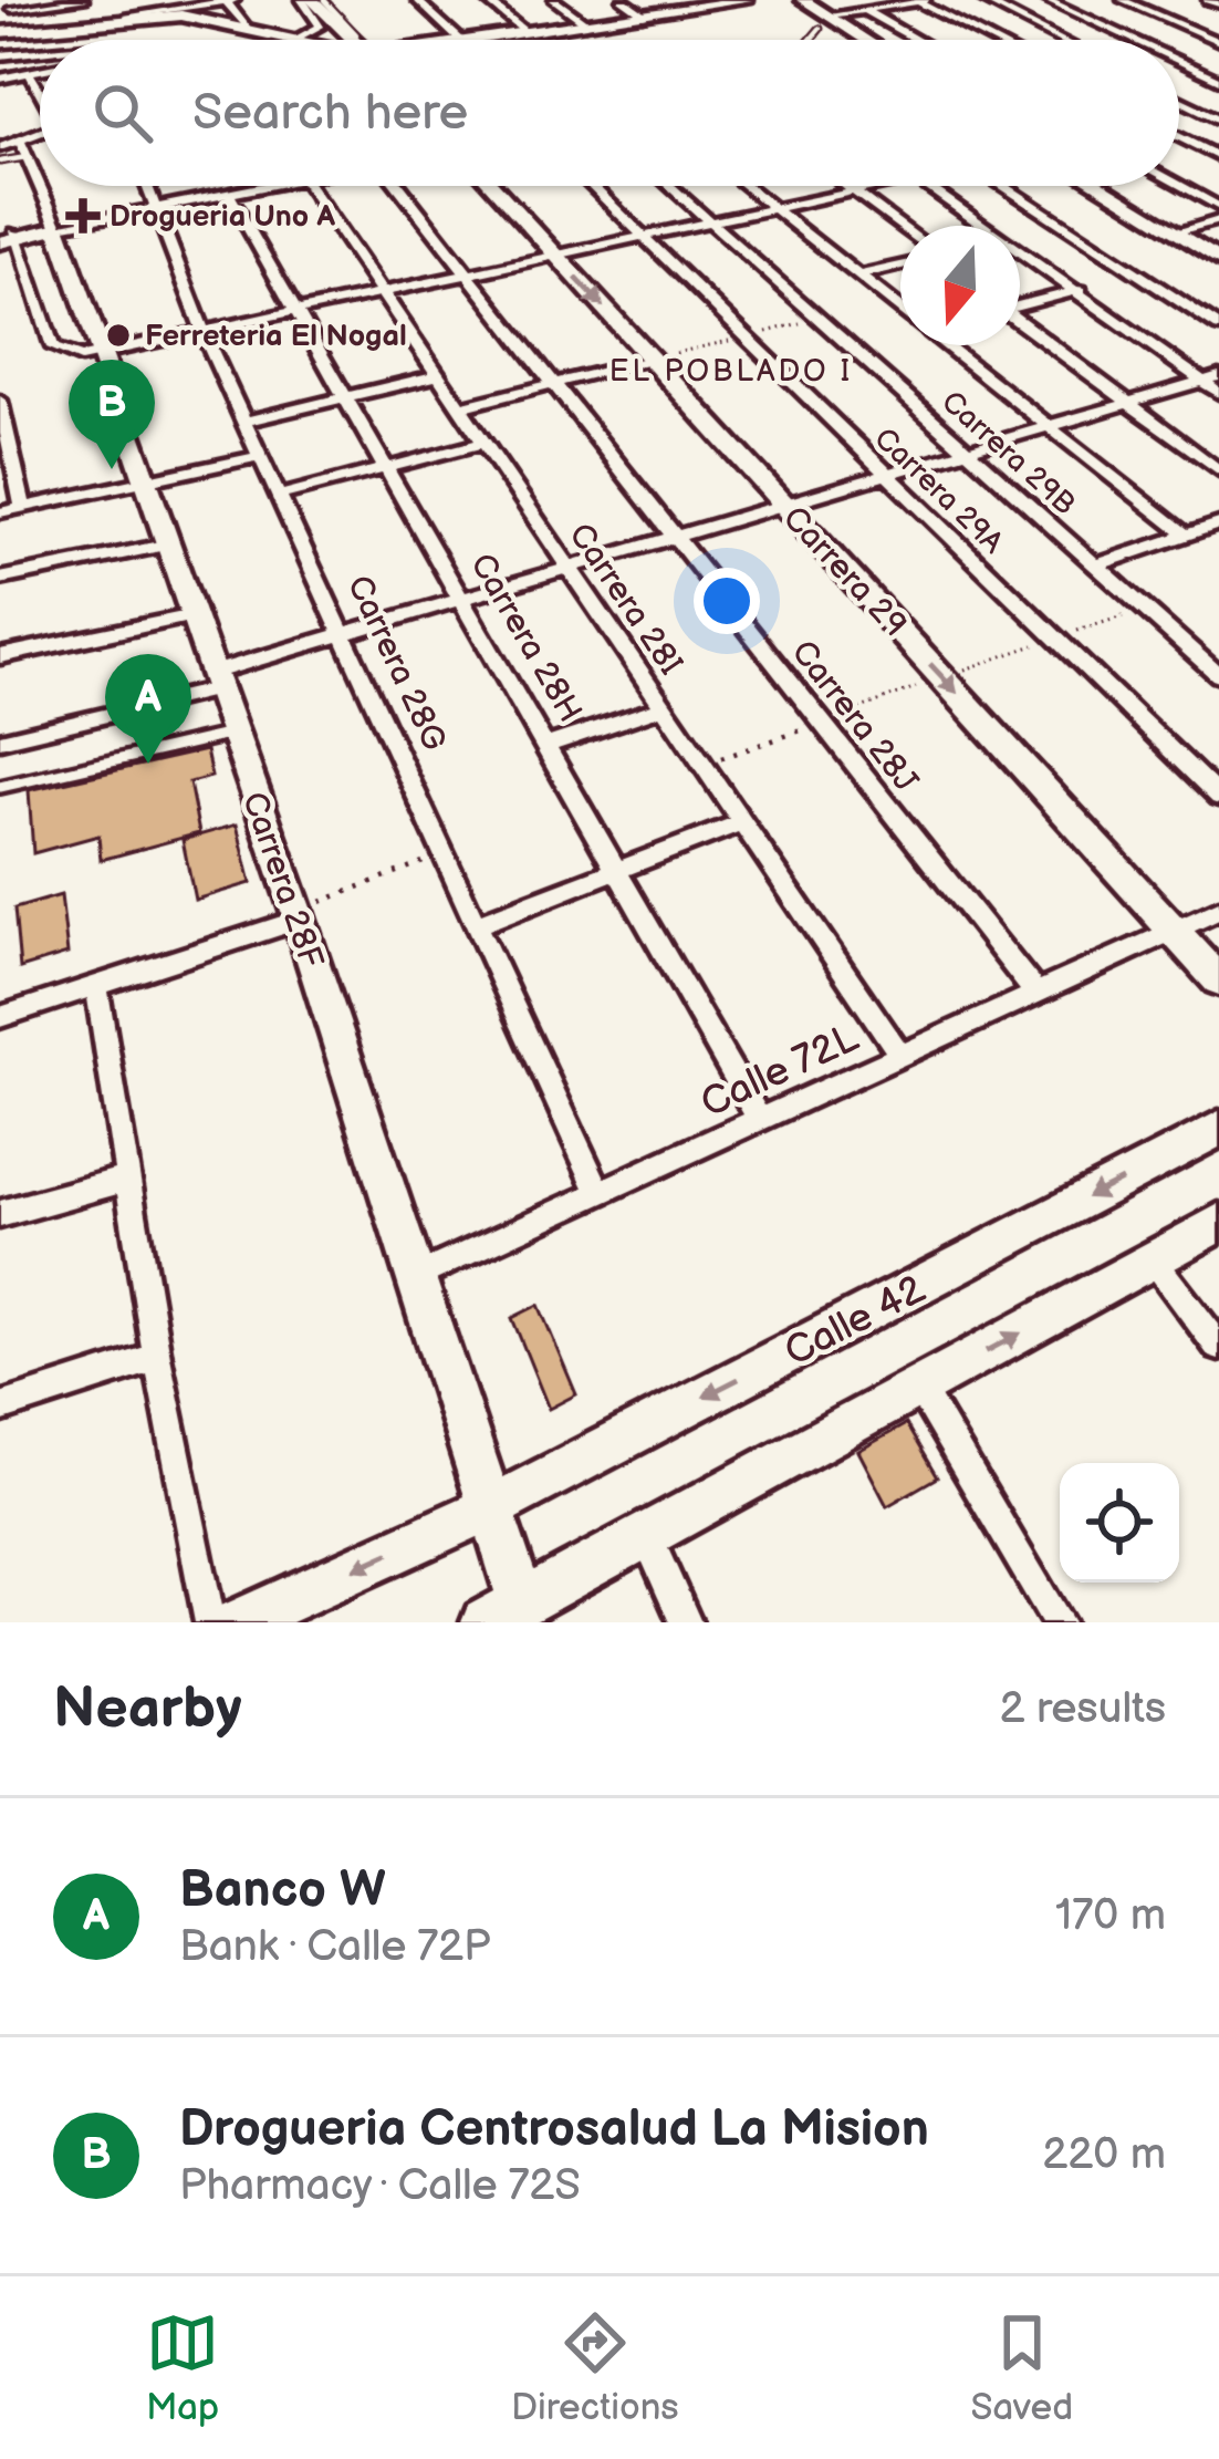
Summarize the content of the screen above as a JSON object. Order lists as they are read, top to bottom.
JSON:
{
  "streets": {
    "street": [
      "Carrera 29B",
      "Carrera 29A",
      "Carrera 29",
      "Carrera 28I",
      "Carrera 28H",
      "Carrera 28G",
      "Carrera 28J",
      "Carrera 28F",
      "Calle 72L",
      "Calle 42"
    ]
  },
  "crossings": [
    ["Carrera 29", "Calle 72L"],
    ["Carrera 28I", "Calle 72L"],
    ["Carrera 28H", "Calle 72L"],
    ["Carrera 28G", "Calle 72L"],
    ["Carrera 28J", "Calle 72L"],
    ["Carrera 28F", "Calle 72L"],
    ["Carrera 28F", "Calle 42"]
  ],
  "districts": ["EL POBLADO I"],
  "places": {
    "health": ["Drogueria Uno A"],
    "other": ["Ferreteria El Nogal"]
  },
  "north": "bottom",
  "page": {
    "search": "Search here",
    "pins": ["B", "A"],
    "heading": ["Nearby", "2 results"],
    "list": [
      {
        "mark": "A",
        "name": "Banco W",
        "note": "Bank · Calle 72P",
        "value": "170 m"
      },
      {
        "mark": "B",
        "name": "Drogueria Centrosalud La Mision",
        "note": "Pharmacy · Calle 72S",
        "value": "220 m"
      }
    ],
    "nav": ["Map", "Directions", "Saved"]
  }
}
